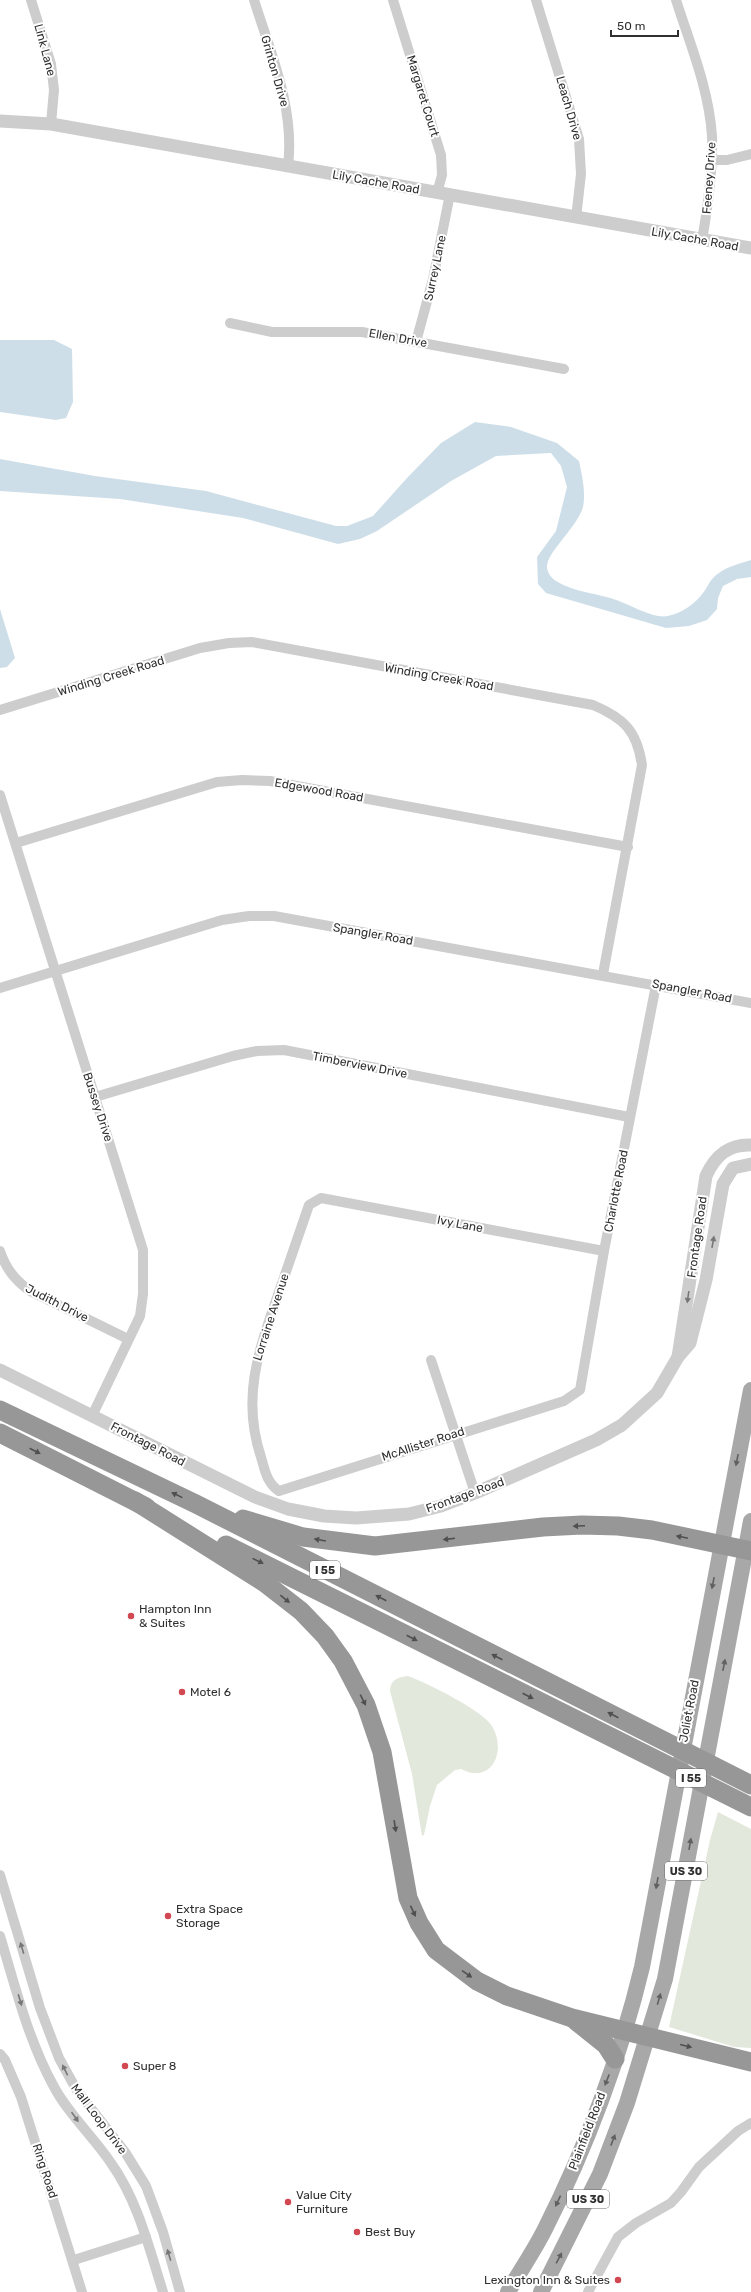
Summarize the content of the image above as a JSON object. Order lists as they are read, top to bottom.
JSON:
{
  "streets": {
    "highway": ["I 55"],
    "main road": ["Joliet Road", "US 30", "Plainfield Road"],
    "street": [
      "Link Lane",
      "Grinton Drive",
      "Margaret Court",
      "Leach Drive",
      "Feeney Drive",
      "Lily Cache Road",
      "Surrey Lane",
      "Ellen Drive",
      "Winding Creek Road",
      "Edgewood Road",
      "Spangler Road",
      "Timberview Drive",
      "Bussey Drive",
      "Charlotte Road",
      "Ivy Lane",
      "Frontage Road",
      "Judith Drive",
      "Lorraine Avenue",
      "McAllister Road",
      "Mall Loop Drive",
      "Ring Road"
    ]
  },
  "crossings": [
    ["Link Lane", "Lily Cache Road"],
    ["Grinton Drive", "Lily Cache Road"],
    ["Margaret Court", "Lily Cache Road"],
    ["Margaret Court", "Surrey Lane"],
    ["Leach Drive", "Lily Cache Road"],
    ["Feeney Drive", "Lily Cache Road"],
    ["Lily Cache Road", "Surrey Lane"],
    ["Surrey Lane", "Ellen Drive"],
    ["Winding Creek Road", "Edgewood Road"],
    ["Winding Creek Road", "Spangler Road"],
    ["Edgewood Road", "Bussey Drive"],
    ["Spangler Road", "Bussey Drive"],
    ["Spangler Road", "Charlotte Road"],
    ["Timberview Drive", "Bussey Drive"],
    ["Timberview Drive", "Charlotte Road"],
    ["Bussey Drive", "Frontage Road"],
    ["Bussey Drive", "Judith Drive"],
    ["Charlotte Road", "Ivy Lane"],
    ["Charlotte Road", "McAllister Road"],
    ["Ivy Lane", "Lorraine Avenue"],
    ["Lorraine Avenue", "McAllister Road"],
    ["Joliet Road", "Plainfield Road"]
  ],
  "places": [
    "Hampton Inn & Suites",
    "Motel 6",
    "Extra Space Storage",
    "Super 8",
    "Value City Furniture",
    "Best Buy",
    "Lexington Inn & Suites"
  ],
  "scale_bar": "50 m"
}
